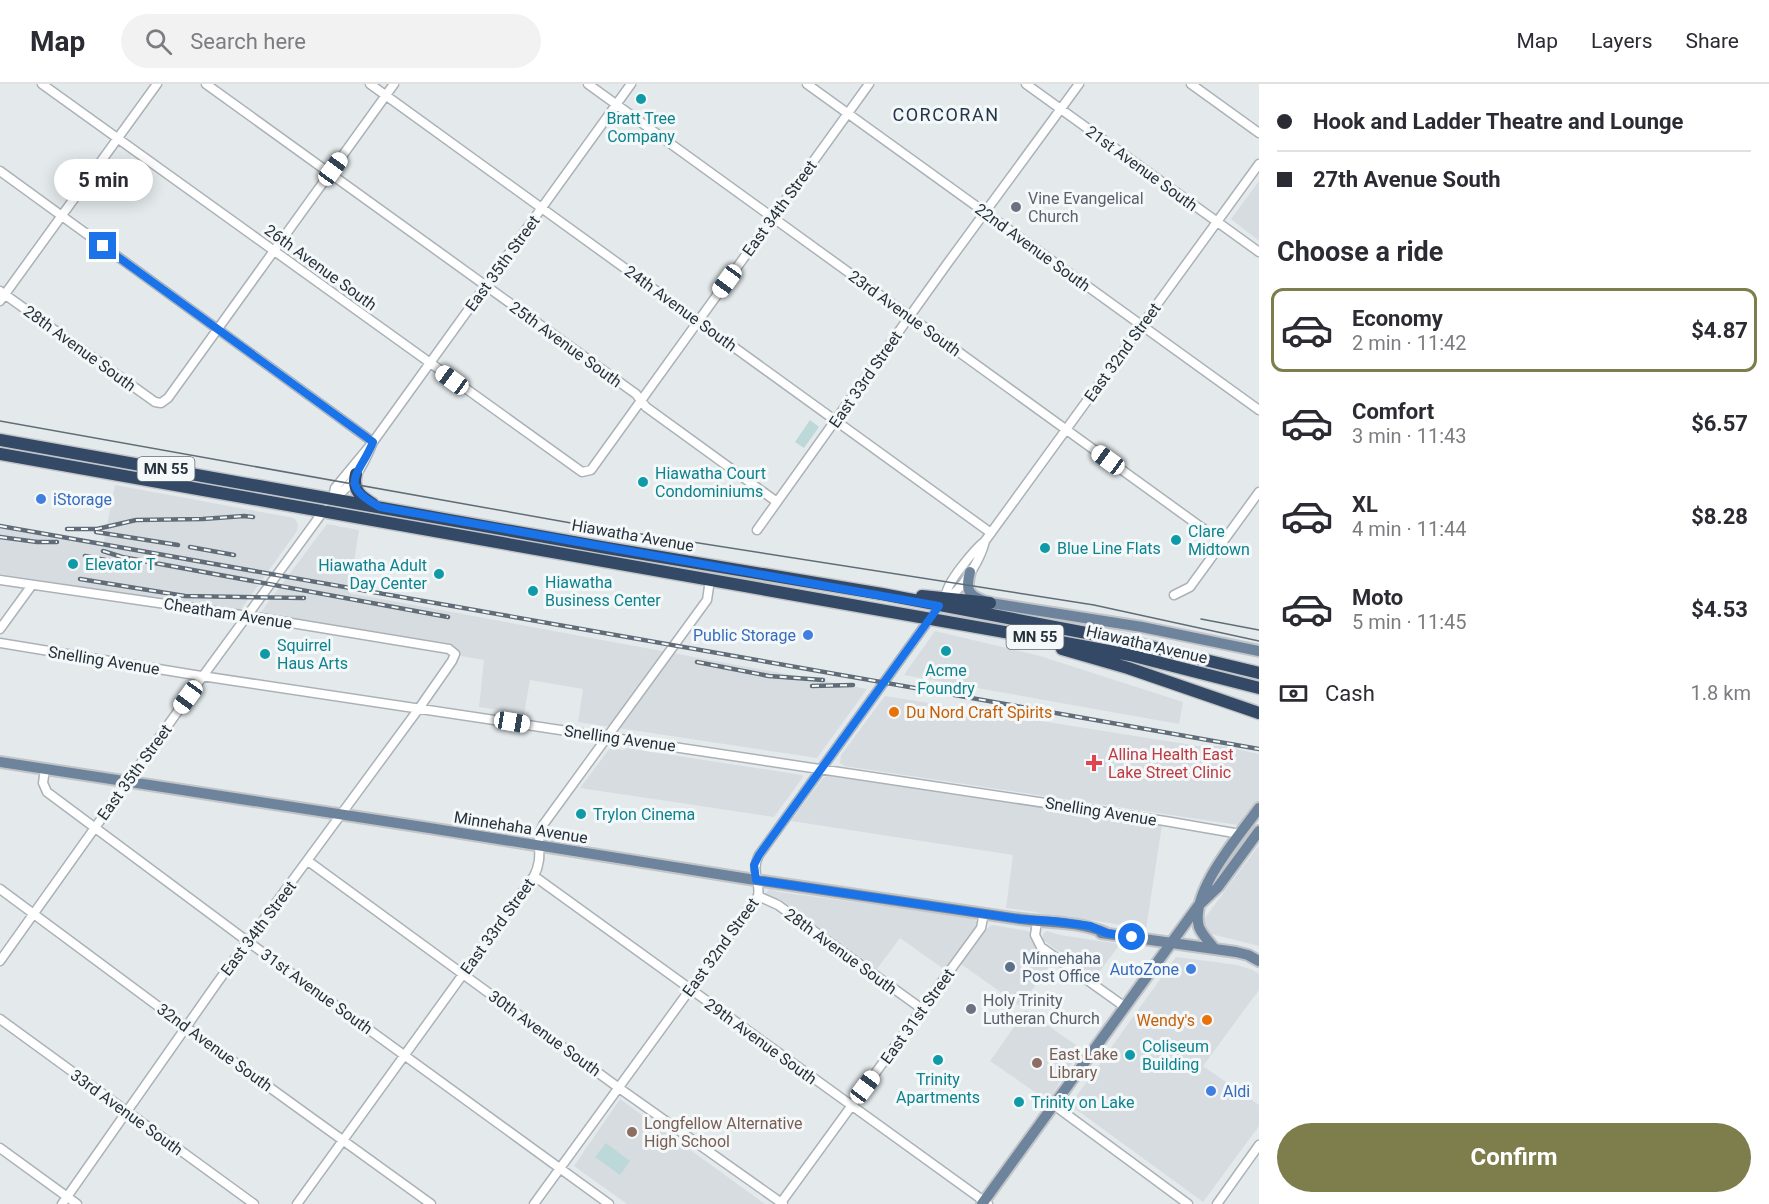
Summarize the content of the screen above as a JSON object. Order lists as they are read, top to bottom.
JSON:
{
  "streets": {
    "highway": ["MN 55", "Hiawatha Avenue"],
    "main road": ["Minnehaha Avenue"],
    "street": [
      "21st Avenue South",
      "East 34th Street",
      "22nd Avenue South",
      "East 35th Street",
      "26th Avenue South",
      "24th Avenue South",
      "23rd Avenue South",
      "25th Avenue South",
      "28th Avenue South",
      "East 32nd Street",
      "East 33rd Street",
      "Cheatham Avenue",
      "Snelling Avenue",
      "31st Avenue South",
      "East 31st Street",
      "30th Avenue South",
      "29th Avenue South",
      "32nd Avenue South",
      "33rd Avenue South"
    ]
  },
  "crossings": [
    ["21st Avenue South", "East 32nd Street"],
    ["21st Avenue South", "East 33rd Street"],
    ["East 34th Street", "22nd Avenue South"],
    ["East 34th Street", "26th Avenue South"],
    ["East 34th Street", "24th Avenue South"],
    ["East 34th Street", "23rd Avenue South"],
    ["East 34th Street", "25th Avenue South"],
    ["East 34th Street", "Cheatham Avenue"],
    ["East 34th Street", "Snelling Avenue"],
    ["East 34th Street", "Minnehaha Avenue"],
    ["East 34th Street", "31st Avenue South"],
    ["East 34th Street", "30th Avenue South"],
    ["East 34th Street", "32nd Avenue South"],
    ["East 34th Street", "33rd Avenue South"],
    ["22nd Avenue South", "East 32nd Street"],
    ["22nd Avenue South", "East 33rd Street"],
    ["East 35th Street", "26th Avenue South"],
    ["East 35th Street", "24th Avenue South"],
    ["East 35th Street", "23rd Avenue South"],
    ["East 35th Street", "25th Avenue South"],
    ["East 35th Street", "Hiawatha Avenue"],
    ["East 35th Street", "Cheatham Avenue"],
    ["East 35th Street", "Snelling Avenue"],
    ["East 35th Street", "Minnehaha Avenue"],
    ["East 35th Street", "31st Avenue South"],
    ["East 35th Street", "32nd Avenue South"],
    ["24th Avenue South", "East 32nd Street"],
    ["24th Avenue South", "East 33rd Street"],
    ["23rd Avenue South", "East 32nd Street"],
    ["23rd Avenue South", "East 33rd Street"],
    ["25th Avenue South", "East 33rd Street"],
    ["28th Avenue South", "East 32nd Street"],
    ["28th Avenue South", "East 31st Street"],
    ["East 32nd Street", "Hiawatha Avenue"],
    ["East 32nd Street", "Snelling Avenue"],
    ["East 32nd Street", "Minnehaha Avenue"],
    ["East 32nd Street", "31st Avenue South"],
    ["East 32nd Street", "30th Avenue South"],
    ["East 32nd Street", "29th Avenue South"],
    ["East 33rd Street", "Hiawatha Avenue"],
    ["East 33rd Street", "Snelling Avenue"],
    ["East 33rd Street", "Minnehaha Avenue"],
    ["East 33rd Street", "31st Avenue South"],
    ["East 33rd Street", "30th Avenue South"],
    ["East 33rd Street", "29th Avenue South"],
    ["East 33rd Street", "32nd Avenue South"],
    ["Minnehaha Avenue", "31st Avenue South"],
    ["Minnehaha Avenue", "East 31st Street"],
    ["East 31st Street", "30th Avenue South"],
    ["East 31st Street", "29th Avenue South"]
  ],
  "districts": ["CORCORAN"],
  "places": {
    "other": [
      "Bratt Tree Company",
      "Vine Evangelical Church",
      "Hiawatha Court Condominiums",
      "iStorage",
      "Clare Midtown",
      "Blue Line Flats",
      "Elevator T",
      "Hiawatha Adult Day Center",
      "Hiawatha Business Center",
      "Public Storage",
      "Acme Foundry",
      "Squirrel Haus Arts",
      "Du Nord Craft Spirits",
      "Trylon Cinema",
      "Minnehaha Post Office",
      "AutoZone",
      "Holy Trinity Lutheran Church",
      "Wendy's",
      "Coliseum Building",
      "Trinity Apartments",
      "East Lake Library",
      "Aldi",
      "Trinity on Lake",
      "Longfellow Alternative High School"
    ],
    "health": ["Allina Health East Lake Street Clinic"]
  },
  "page": {
    "header": "Map",
    "search": "Search here",
    "nav": ["Map", "Layers", "Share"],
    "banner": ["Hook and Ladder Theatre and Lounge", "27th Avenue South"],
    "bubble": "5 min",
    "heading": "Choose a ride",
    "list": [
      {
        "name": "Economy",
        "note": "2 min · 11:42",
        "value": "$4.87"
      },
      {
        "name": "Comfort",
        "note": "3 min · 11:43",
        "value": "$6.57"
      },
      {
        "name": "XL",
        "note": "4 min · 11:44",
        "value": "$8.28"
      },
      {
        "name": "Moto",
        "note": "5 min · 11:45",
        "value": "$4.53"
      }
    ],
    "pay": ["Cash", "1.8 km"],
    "buttons": "Confirm"
  }
}
